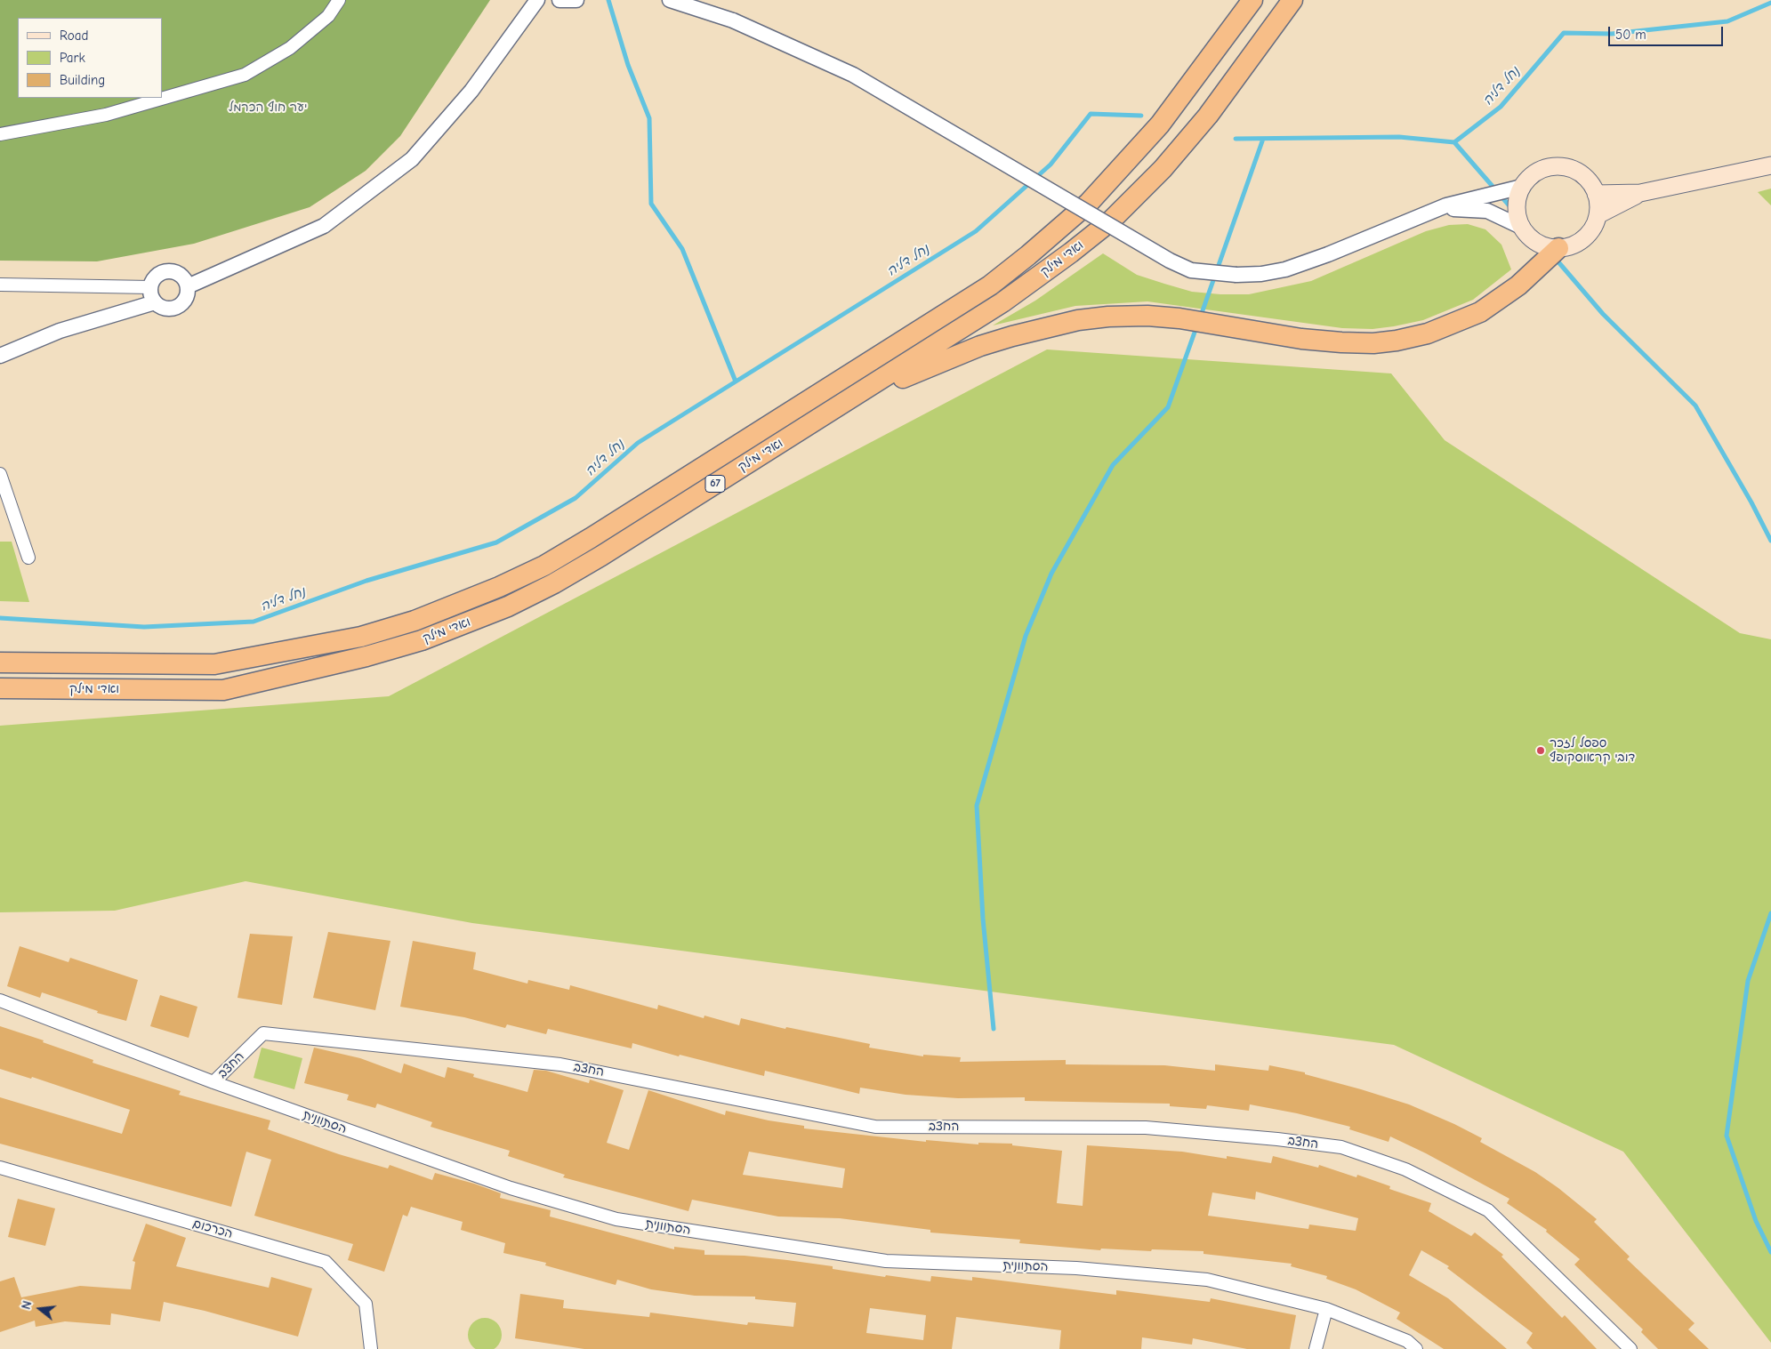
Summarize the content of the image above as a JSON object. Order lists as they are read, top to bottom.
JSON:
{
  "streets": {
    "highway": ["ואדי מילק", "67"],
    "street": ["החצב", "הסתוונית", "הכרכום"]
  },
  "crossings": [
    ["החצב", "הסתוונית"]
  ],
  "water": ["נחל דליה"],
  "parks": ["יער חוף הכרמל"],
  "places": ["ספסל לזכר דובי קראוסקופף"],
  "legend": ["Road", "Park", "Building"],
  "scale_bar": "50 m",
  "north": "left"
}
